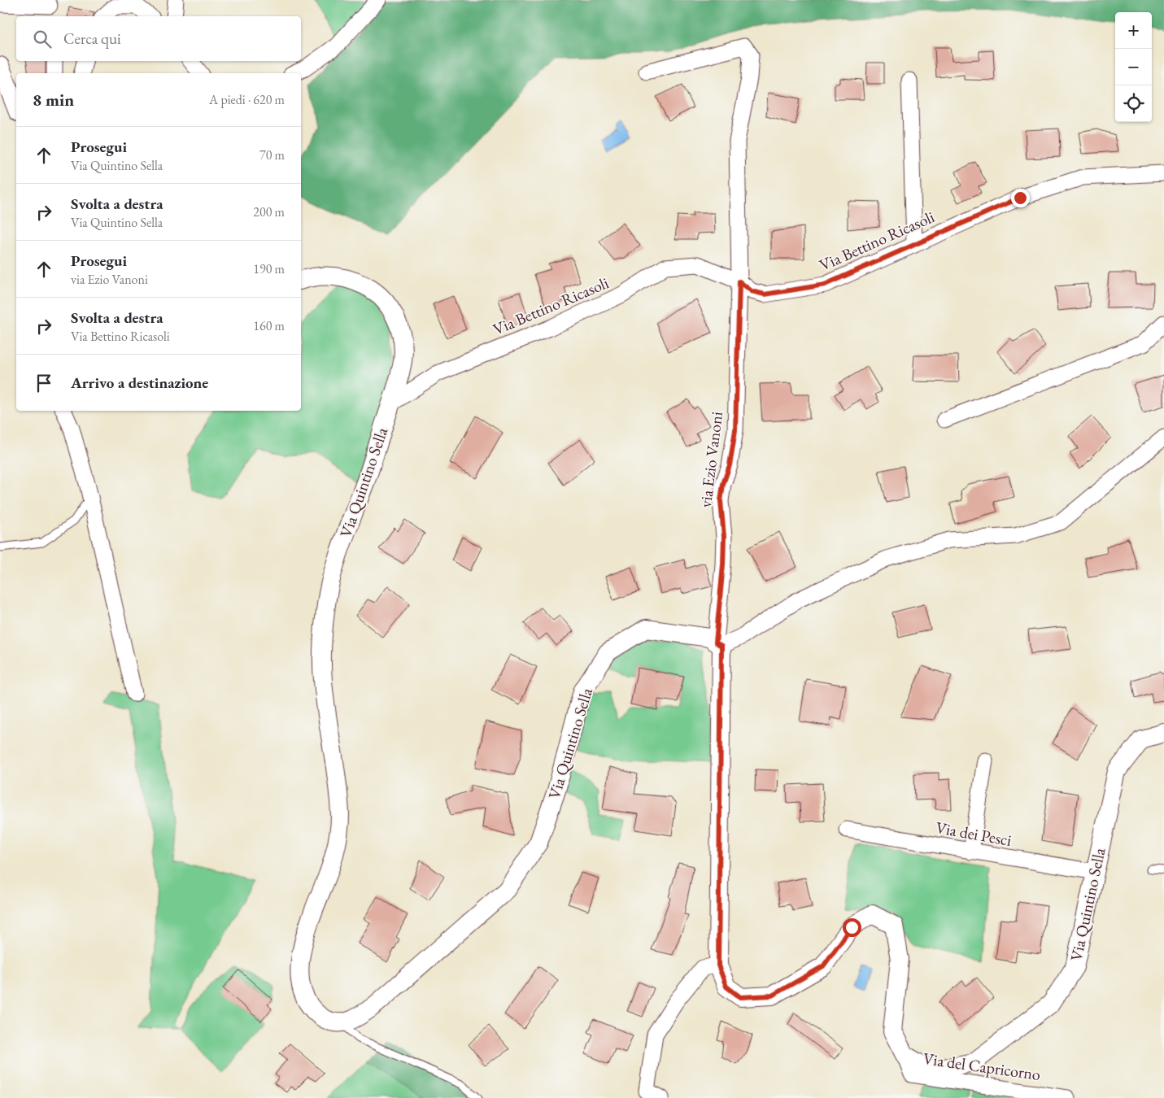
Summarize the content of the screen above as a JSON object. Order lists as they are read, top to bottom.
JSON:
{
  "streets": {
    "street": [
      "Via Bettino Ricasoli",
      "via Ezio Vanoni",
      "Via Quintino Sella",
      "Via dei Pesci",
      "Via del Capricorno"
    ]
  },
  "crossings": [
    ["Via Bettino Ricasoli", "via Ezio Vanoni"],
    ["Via Bettino Ricasoli", "Via Quintino Sella"],
    ["via Ezio Vanoni", "Via Quintino Sella"],
    ["Via Quintino Sella", "Via dei Pesci"],
    ["Via Quintino Sella", "Via del Capricorno"]
  ],
  "page": {
    "map_buttons": ["+", "−"],
    "search": "Cerca qui",
    "heading": ["8 min", "A piedi · 620 m"],
    "list": [
      ["Prosegui", "Via Quintino Sella", "70 m"],
      ["Svolta a destra", "Via Quintino Sella", "200 m"],
      ["Prosegui", "via Ezio Vanoni", "190 m"],
      ["Svolta a destra", "Via Bettino Ricasoli", "160 m"],
      "Arrivo a destinazione"
    ]
  }
}
